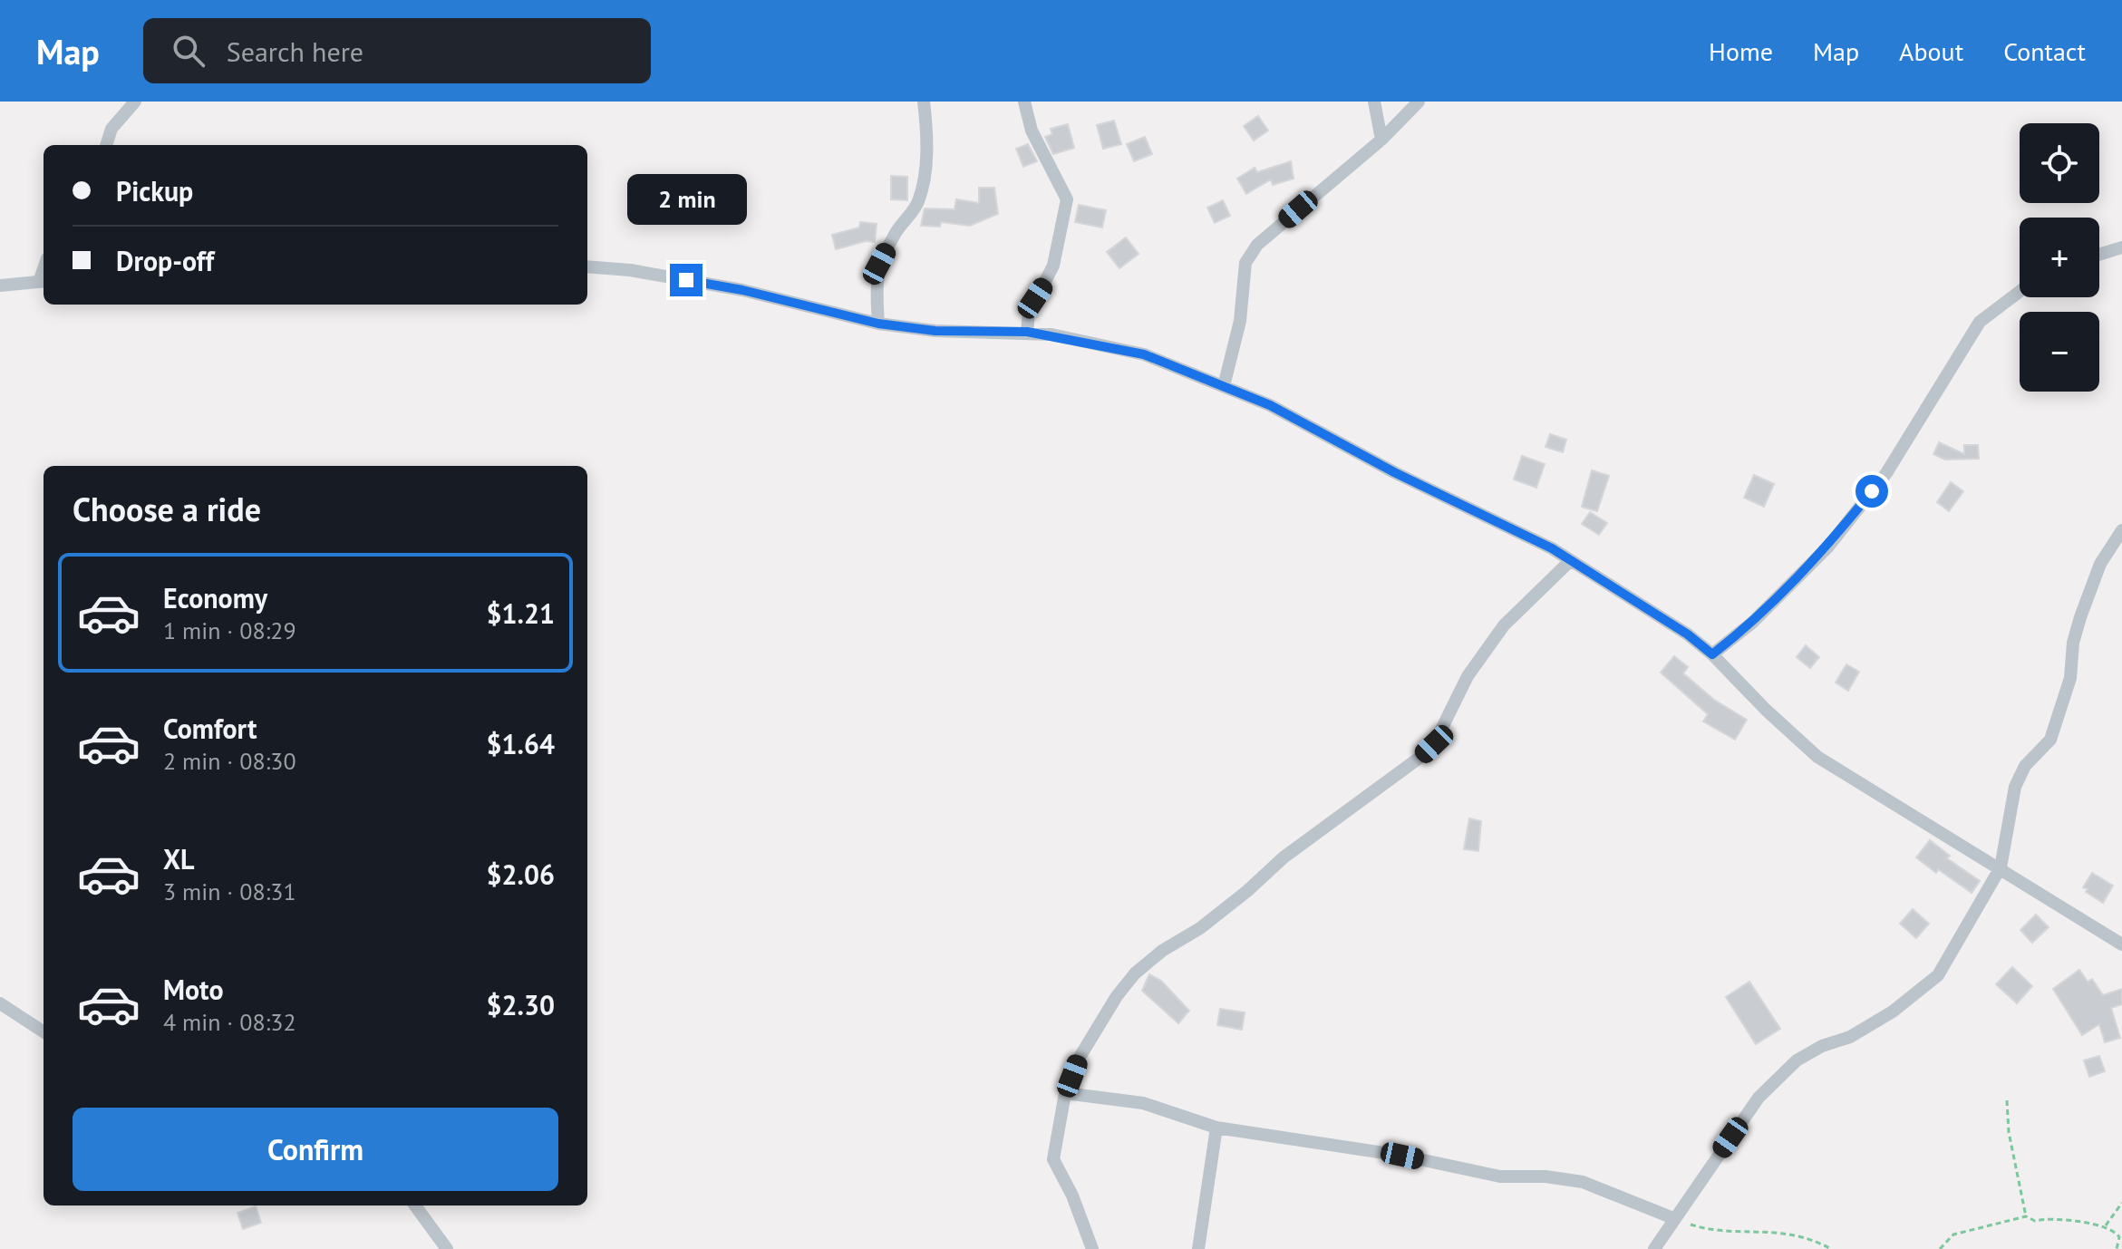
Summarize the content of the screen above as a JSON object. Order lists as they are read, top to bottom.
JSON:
{
  "page": {
    "header": "Map",
    "search": "Search here",
    "nav": [
      "Home",
      "Map",
      "About",
      "Contact"
    ],
    "map_buttons": ["+", "−"],
    "banner": ["Pickup", "Drop-off"],
    "bubble": "2 min",
    "heading": "Choose a ride",
    "list": [
      {
        "name": "Economy",
        "note": "1 min · 08:29",
        "value": "$1.21"
      },
      {
        "name": "Comfort",
        "note": "2 min · 08:30",
        "value": "$1.64"
      },
      {
        "name": "XL",
        "note": "3 min · 08:31",
        "value": "$2.06"
      },
      {
        "name": "Moto",
        "note": "4 min · 08:32",
        "value": "$2.30"
      }
    ],
    "buttons": "Confirm"
  }
}
